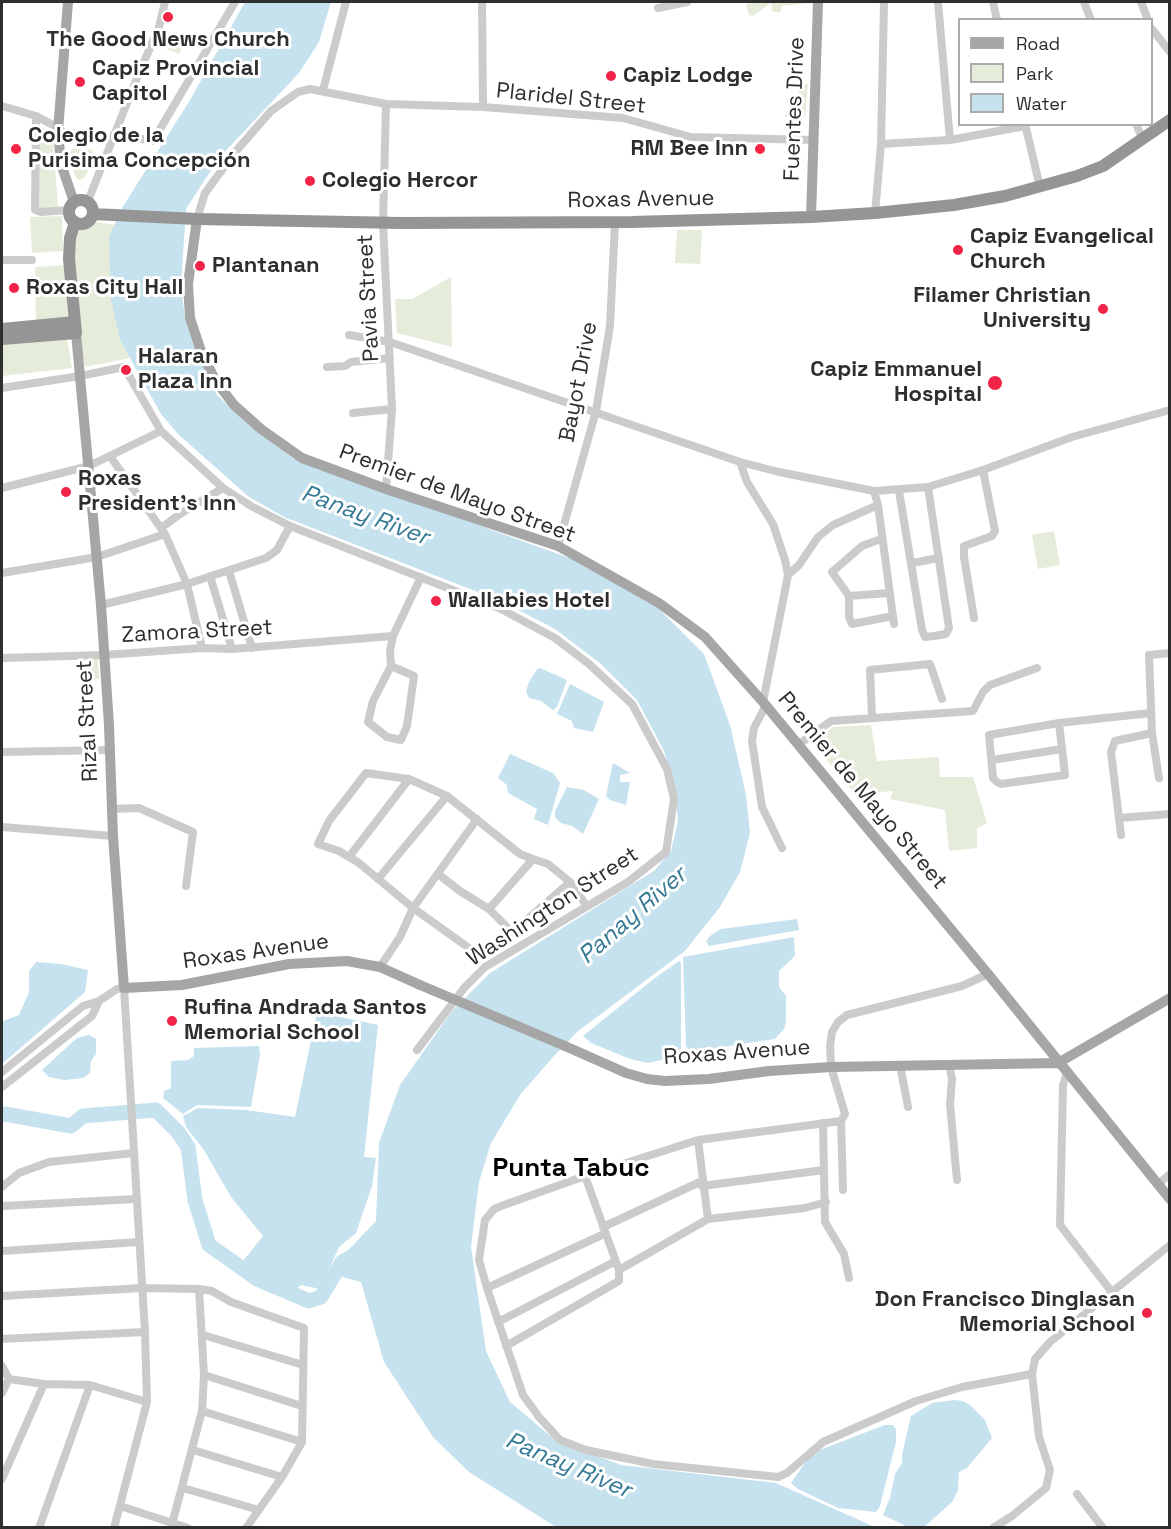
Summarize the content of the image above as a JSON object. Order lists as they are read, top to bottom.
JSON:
{
  "streets": {
    "highway": ["Roxas Avenue"],
    "main road": ["Fuentes Drive", "Premier de Mayo Street", "Rizal Street"],
    "street": [
      "Plaridel Street",
      "Pavia Street",
      "Bayot Drive",
      "Zamora Street",
      "Washington Street"
    ]
  },
  "crossings": [
    ["Plaridel Street", "Fuentes Drive"],
    ["Plaridel Street", "Pavia Street"],
    ["Fuentes Drive", "Roxas Avenue"],
    ["Roxas Avenue", "Pavia Street"],
    ["Roxas Avenue", "Bayot Drive"],
    ["Roxas Avenue", "Premier de Mayo Street"],
    ["Roxas Avenue", "Rizal Street"],
    ["Pavia Street", "Premier de Mayo Street"],
    ["Bayot Drive", "Premier de Mayo Street"],
    ["Zamora Street", "Rizal Street"],
    ["Rizal Street", "Washington Street"]
  ],
  "districts": ["Punta Tabuc"],
  "water": ["Panay River"],
  "places": [
    "The Good News Church",
    "Capiz Lodge",
    "Capiz Provincial Capitol",
    "Colegio de la Purisima Concepción",
    "RM Bee Inn",
    "Colegio Hercor",
    "Capiz Evangelical Church",
    "Plantanan",
    "Roxas City Hall",
    "Filamer Christian University",
    "Halaran Plaza Inn",
    "Capiz Emmanuel Hospital",
    "Roxas President's Inn",
    "Wallabies Hotel",
    "Rufina Andrada Santos Memorial School",
    "Don Francisco Dinglasan Memorial School"
  ],
  "legend": ["Road", "Park", "Water"]
}
